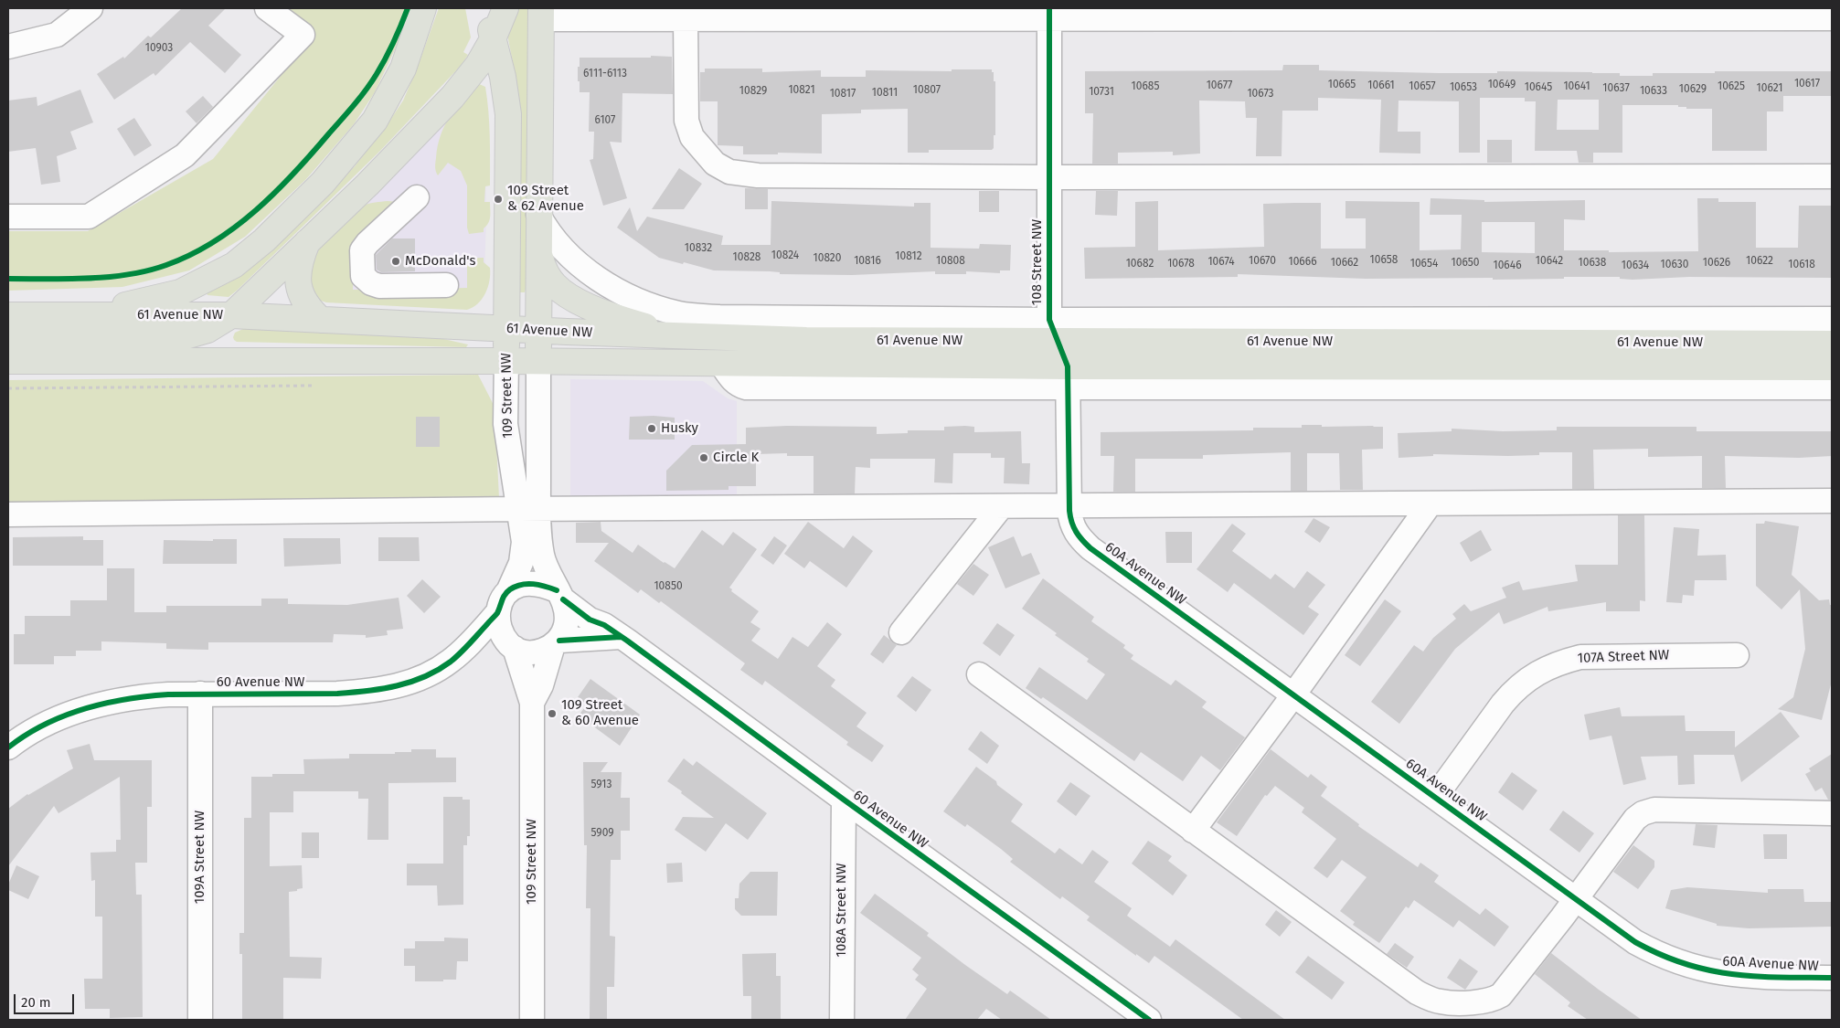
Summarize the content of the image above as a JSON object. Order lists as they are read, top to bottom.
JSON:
{
  "streets": {
    "main road": ["61 Avenue NW", "109 Street NW"],
    "street": [
      "108 Street NW",
      "60A Avenue NW",
      "107A Street NW",
      "60 Avenue NW",
      "109A Street NW",
      "108A Street NW"
    ]
  },
  "crossings": [
    ["108 Street NW", "61 Avenue NW"],
    ["108 Street NW", "60A Avenue NW"],
    ["61 Avenue NW", "109 Street NW"],
    ["109 Street NW", "60 Avenue NW"],
    ["60A Avenue NW", "107A Street NW"],
    ["60 Avenue NW", "109A Street NW"],
    ["60 Avenue NW", "108A Street NW"]
  ],
  "places": [
    "109 Street & 62 Avenue",
    "McDonald's",
    "Husky",
    "Circle K",
    "109 Street & 60 Avenue"
  ],
  "house_numbers": [
    "10903",
    "6111-6113",
    "10617",
    "10665",
    "10649",
    "10677",
    "10661",
    "10685",
    "10657",
    "10641",
    "10625",
    "10653",
    "10645",
    "10637",
    "10621",
    "10629",
    "10821",
    "10807",
    "10829",
    "10633",
    "10731",
    "10811",
    "10817",
    "10673",
    "6107",
    "10832",
    "10824",
    "10812",
    "10828",
    "10820",
    "10658",
    "10816",
    "10808",
    "10670",
    "10642",
    "10622",
    "10674",
    "10666",
    "10662",
    "10650",
    "10638",
    "10626",
    "10682",
    "10678",
    "10654",
    "10630",
    "10618",
    "10646",
    "10634",
    "10850",
    "5913",
    "5909"
  ],
  "scale_bar": "20 m"
}
